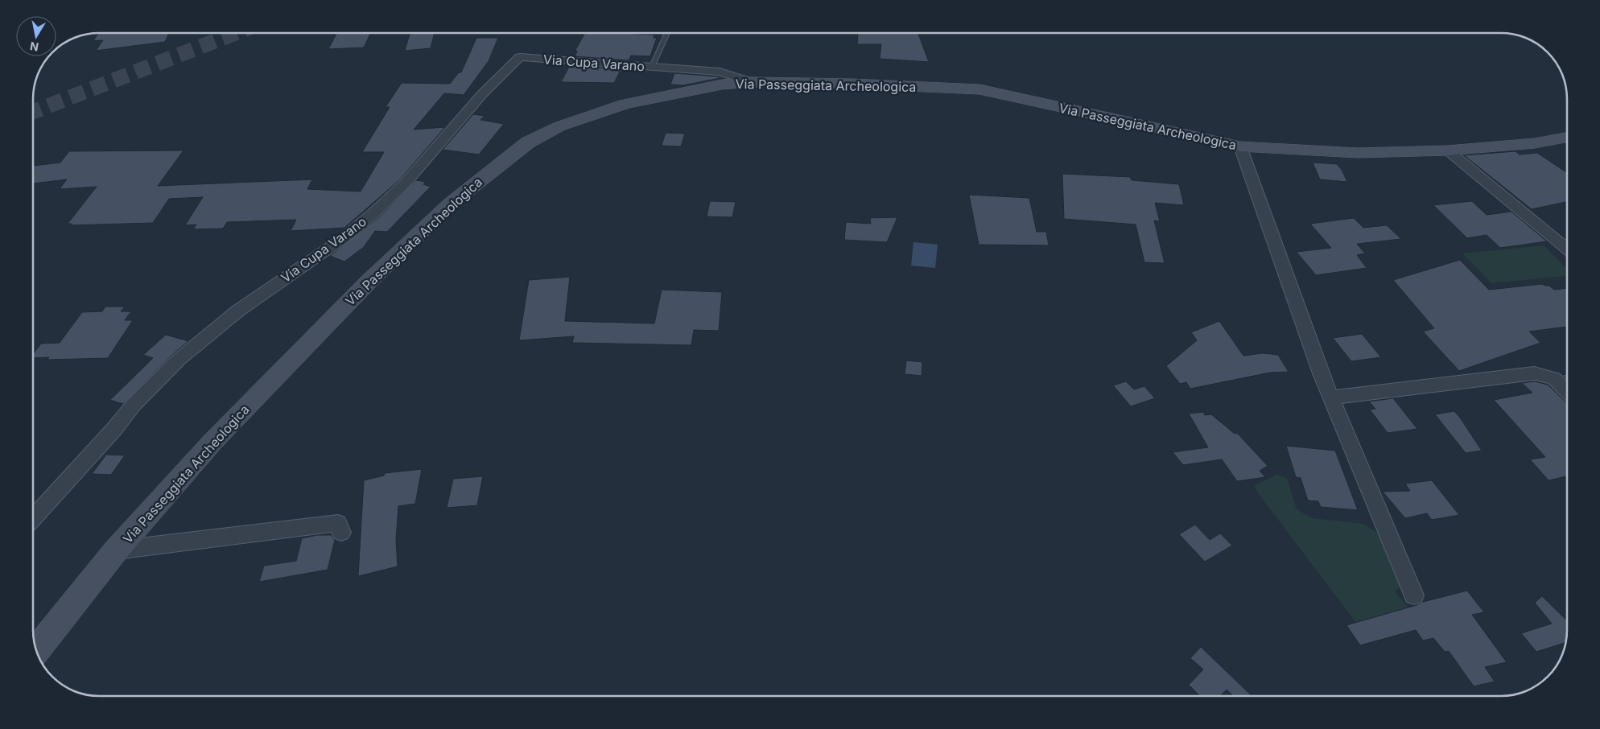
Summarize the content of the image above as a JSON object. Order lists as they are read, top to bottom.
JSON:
{
  "streets": {
    "street": ["Via Cupa Varano", "Via Passeggiata Archeologica"]
  },
  "crossings": [
    ["Via Cupa Varano", "Via Passeggiata Archeologica"]
  ],
  "north": "bottom"
}
